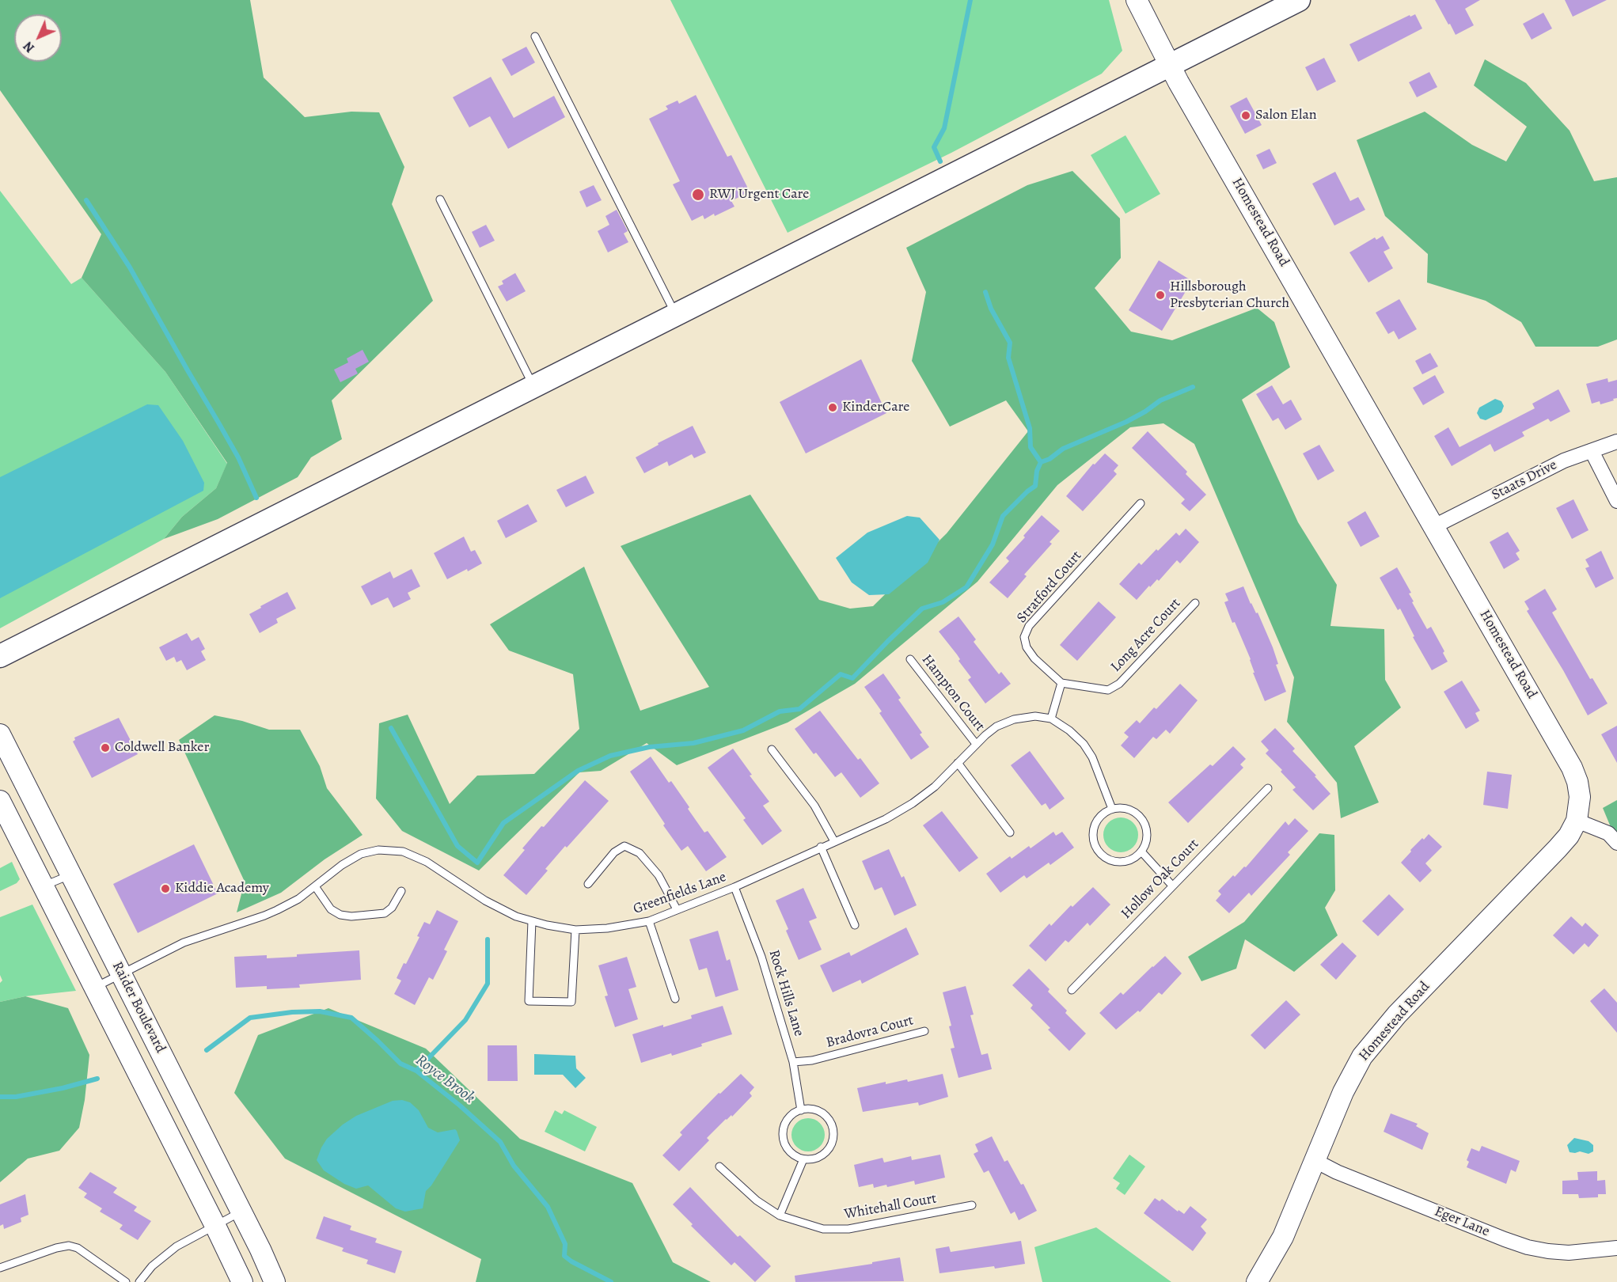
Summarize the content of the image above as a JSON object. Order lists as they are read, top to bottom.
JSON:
{
  "streets": {
    "street": [
      "Homestead Road",
      "Staats Drive",
      "Raider Boulevard",
      "Eger Lane"
    ],
    "lane": [
      "Stratford Court",
      "Long Acre Court",
      "Hampton Court",
      "Hollow Oak Court",
      "Greenfields Lane",
      "Rock Hills Lane",
      "Bradovra Court",
      "Whitehall Court"
    ]
  },
  "crossings": [
    ["Homestead Road", "Staats Drive"],
    ["Homestead Road", "Eger Lane"],
    ["Stratford Court", "Long Acre Court"],
    ["Hampton Court", "Greenfields Lane"],
    ["Greenfields Lane", "Rock Hills Lane"],
    ["Greenfields Lane", "Raider Boulevard"],
    ["Rock Hills Lane", "Bradovra Court"]
  ],
  "water": ["Royce Brook"],
  "places": [
    "Salon Elan",
    "RWJ Urgent Care",
    "Hillsborough Presbyterian Church",
    "KinderCare",
    "Coldwell Banker",
    "Kiddie Academy"
  ],
  "north": "bottom left"
}
